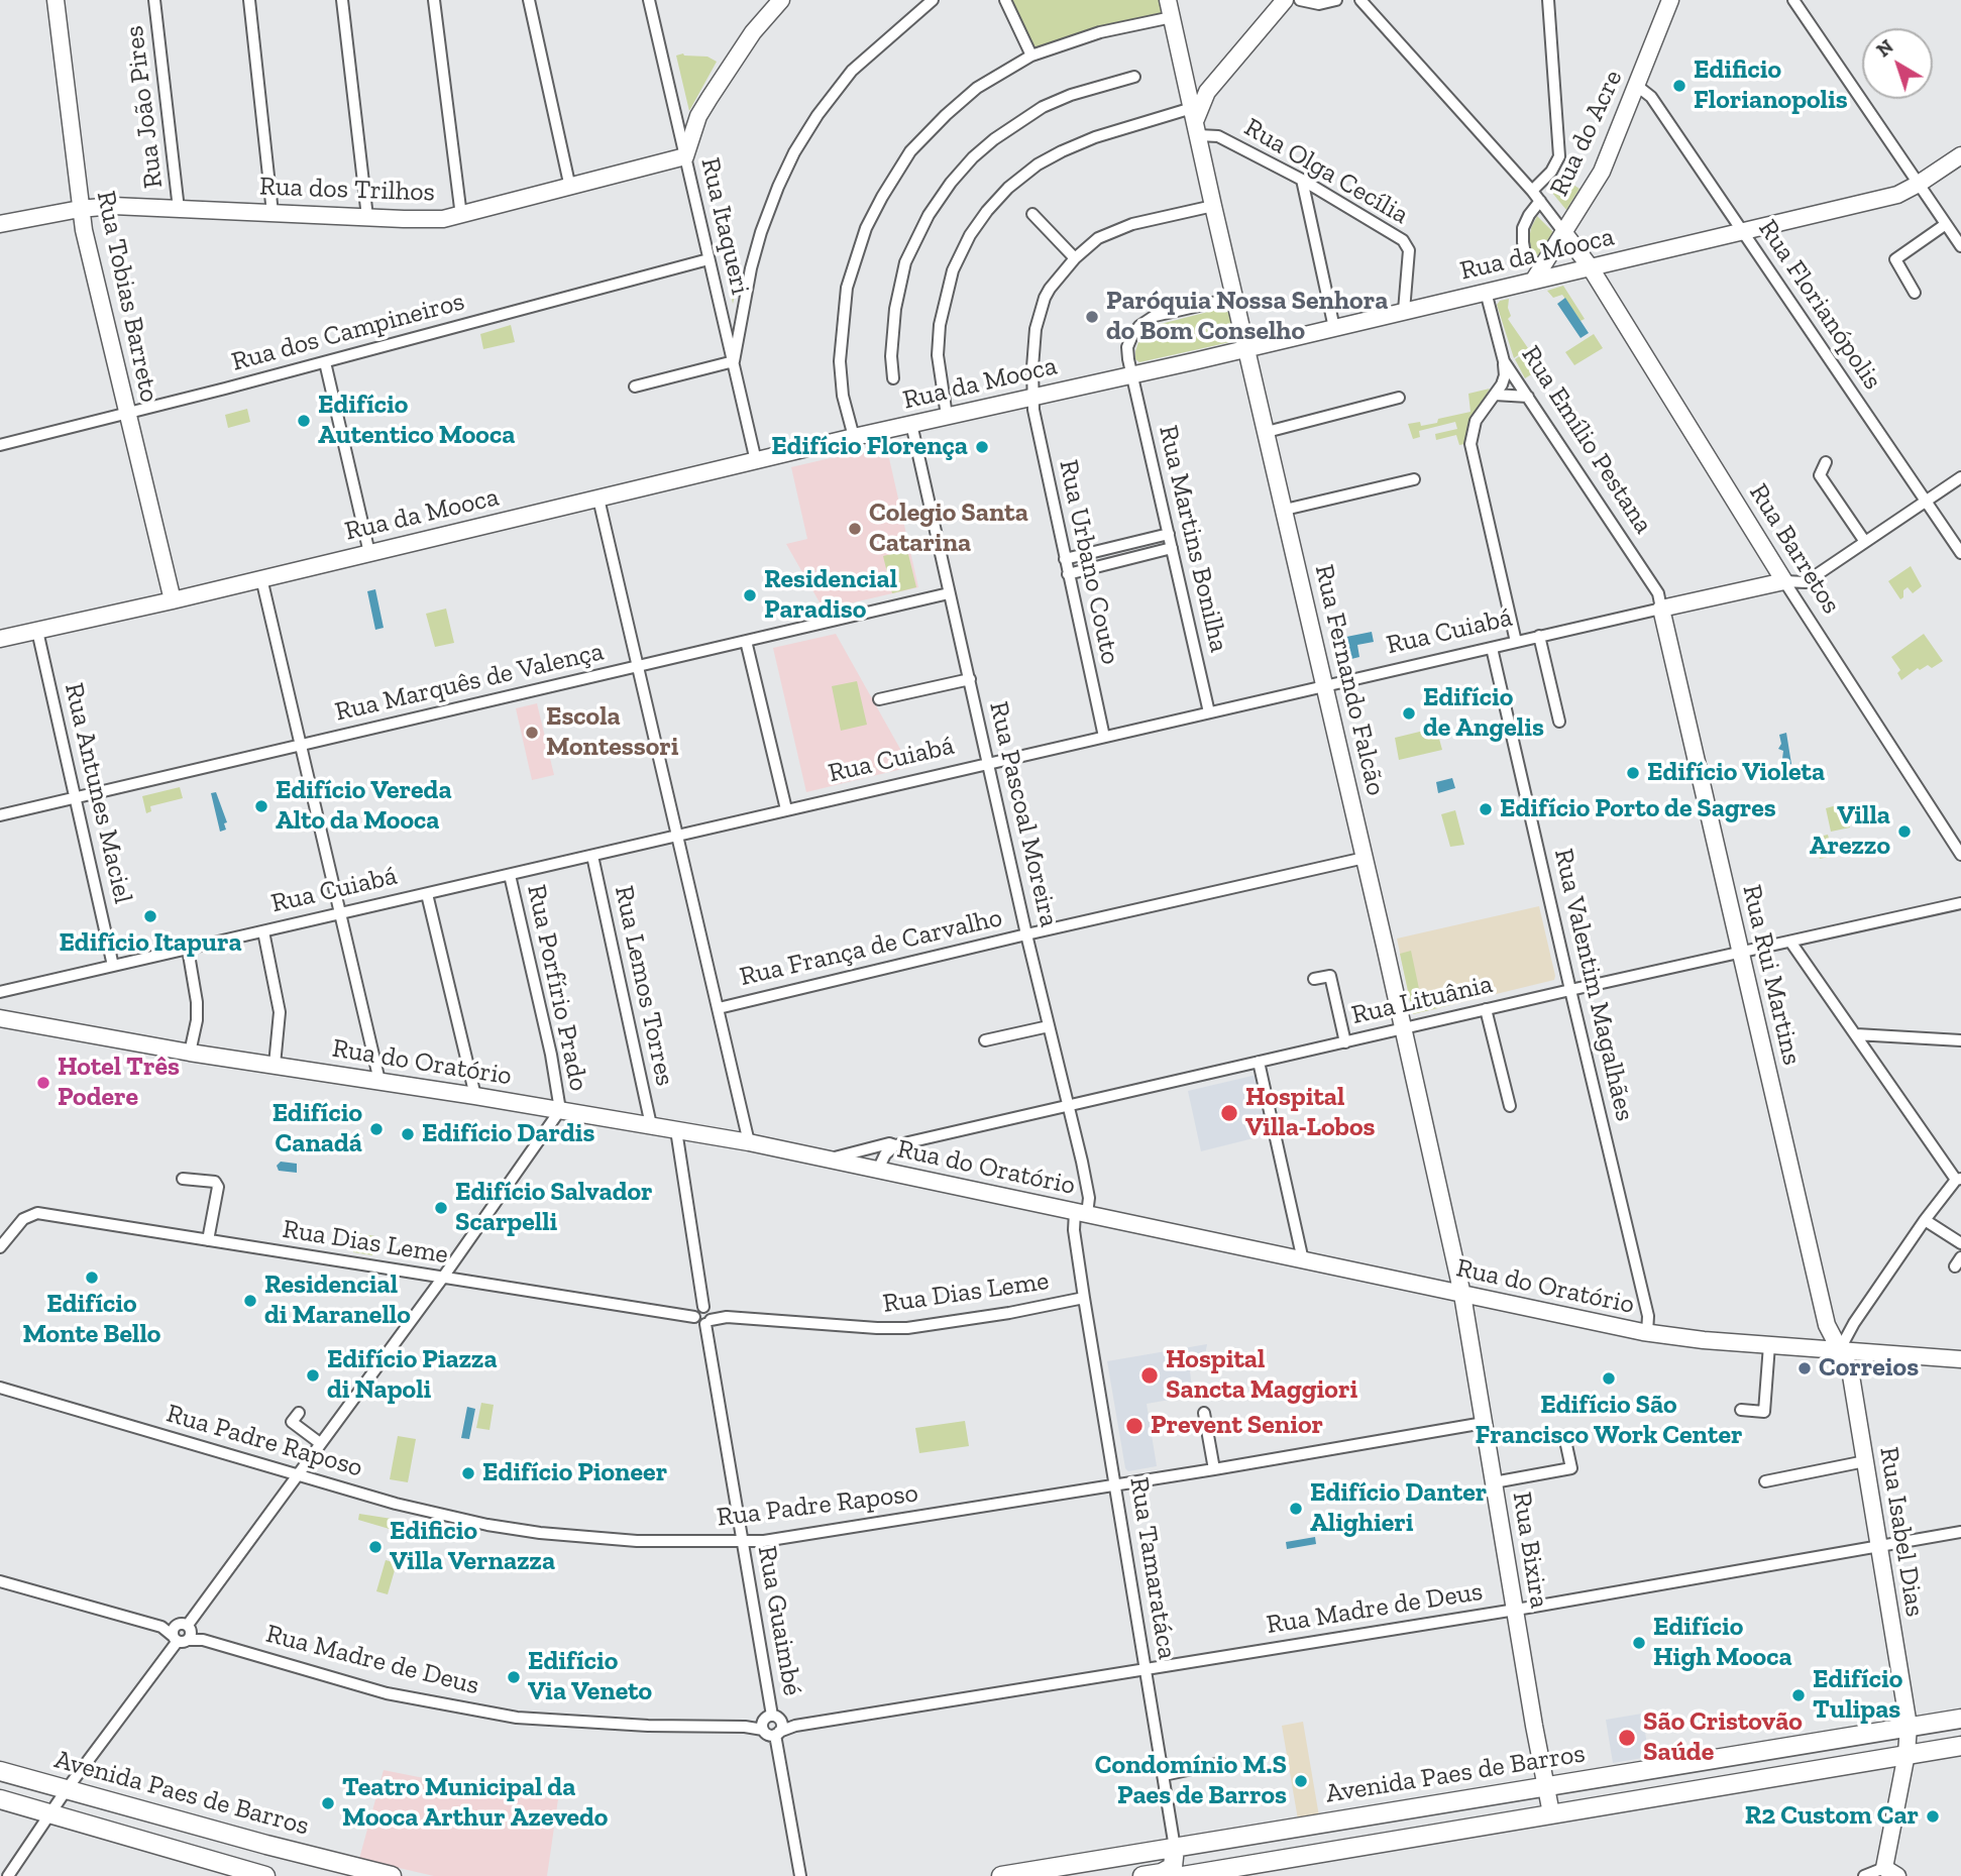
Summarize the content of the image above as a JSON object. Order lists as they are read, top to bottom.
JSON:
{
  "streets": {
    "main road": [
      "Rua do Acre",
      "Rua dos Trilhos",
      "Rua da Mooca",
      "Rua Tobias Barreto",
      "Rua Barretos",
      "Rua Cuiabá",
      "Rua Fernando Falcão",
      "Rua Rui Martins",
      "Rua do Oratório",
      "Rua Isabel Dias",
      "Rua Bixira",
      "Avenida Paes de Barros"
    ],
    "street": [
      "Rua João Pires",
      "Rua Olga Cecília",
      "Rua Itaqueri",
      "Rua Florianópolis",
      "Rua dos Campineiros",
      "Rua Emílio Pestana",
      "Rua Martins Bonilha",
      "Rua Urbano Couto",
      "Rua Marquês de Valença",
      "Rua Antunes Maciel",
      "Rua Pascoal Moreira",
      "Rua França de Carvalho",
      "Rua Valentim Magalhães",
      "Rua Lemos Torres",
      "Rua Porfírio Prado",
      "Rua Lituânia",
      "Rua Dias Leme",
      "Rua Padre Raposo",
      "Rua Tamaratáca",
      "Rua Madre de Deus",
      "Rua Guaimbé"
    ]
  },
  "crossings": [
    ["Rua João Pires", "Rua dos Trilhos"],
    ["Rua do Acre", "Rua da Mooca"],
    ["Rua do Acre", "Rua Florianópolis"],
    ["Rua do Acre", "Rua Barretos"],
    ["Rua Olga Cecília", "Rua da Mooca"],
    ["Rua Olga Cecília", "Rua Fernando Falcão"],
    ["Rua dos Trilhos", "Rua Itaqueri"],
    ["Rua dos Trilhos", "Rua Tobias Barreto"],
    ["Rua Itaqueri", "Rua da Mooca"],
    ["Rua Itaqueri", "Rua dos Campineiros"],
    ["Rua da Mooca", "Rua Tobias Barreto"],
    ["Rua da Mooca", "Rua Florianópolis"],
    ["Rua da Mooca", "Rua Emílio Pestana"],
    ["Rua da Mooca", "Rua Martins Bonilha"],
    ["Rua da Mooca", "Rua Barretos"],
    ["Rua da Mooca", "Rua Urbano Couto"],
    ["Rua da Mooca", "Rua Fernando Falcão"],
    ["Rua da Mooca", "Rua Antunes Maciel"],
    ["Rua da Mooca", "Rua Pascoal Moreira"],
    ["Rua Tobias Barreto", "Rua dos Campineiros"],
    ["Rua Emílio Pestana", "Rua Cuiabá"],
    ["Rua Emílio Pestana", "Rua Rui Martins"],
    ["Rua Martins Bonilha", "Rua Cuiabá"],
    ["Rua Martins Bonilha", "Rua Fernando Falcão"],
    ["Rua Barretos", "Rua Cuiabá"],
    ["Rua Urbano Couto", "Rua Cuiabá"],
    ["Rua Urbano Couto", "Rua Fernando Falcão"],
    ["Rua Cuiabá", "Rua Fernando Falcão"],
    ["Rua Cuiabá", "Rua Antunes Maciel"],
    ["Rua Cuiabá", "Rua Pascoal Moreira"],
    ["Rua Cuiabá", "Rua Rui Martins"],
    ["Rua Cuiabá", "Rua Valentim Magalhães"],
    ["Rua Cuiabá", "Rua Lemos Torres"],
    ["Rua Cuiabá", "Rua Porfírio Prado"],
    ["Rua Fernando Falcão", "Rua França de Carvalho"],
    ["Rua Fernando Falcão", "Rua Lituânia"],
    ["Rua Fernando Falcão", "Rua do Oratório"],
    ["Rua Fernando Falcão", "Rua Bixira"],
    ["Rua Marquês de Valença", "Rua Antunes Maciel"],
    ["Rua Marquês de Valença", "Rua Pascoal Moreira"],
    ["Rua Pascoal Moreira", "Rua França de Carvalho"],
    ["Rua Pascoal Moreira", "Rua Lituânia"],
    ["Rua Pascoal Moreira", "Rua do Oratório"],
    ["Rua Pascoal Moreira", "Rua Tamaratáca"],
    ["Rua Rui Martins", "Rua Lituânia"],
    ["Rua Rui Martins", "Rua do Oratório"],
    ["Rua Rui Martins", "Rua Isabel Dias"],
    ["Rua Valentim Magalhães", "Rua Lituânia"],
    ["Rua Valentim Magalhães", "Rua do Oratório"],
    ["Rua Lemos Torres", "Rua do Oratório"],
    ["Rua Porfírio Prado", "Rua do Oratório"],
    ["Rua Lituânia", "Rua do Oratório"],
    ["Rua do Oratório", "Rua Isabel Dias"],
    ["Rua do Oratório", "Rua Bixira"],
    ["Rua do Oratório", "Rua Tamaratáca"],
    ["Rua do Oratório", "Rua Guaimbé"],
    ["Rua Dias Leme", "Rua Tamaratáca"],
    ["Rua Dias Leme", "Rua Guaimbé"],
    ["Rua Padre Raposo", "Rua Bixira"],
    ["Rua Padre Raposo", "Rua Tamaratáca"],
    ["Rua Padre Raposo", "Rua Guaimbé"],
    ["Rua Isabel Dias", "Rua Madre de Deus"],
    ["Rua Isabel Dias", "Avenida Paes de Barros"],
    ["Rua Bixira", "Rua Madre de Deus"],
    ["Rua Bixira", "Avenida Paes de Barros"],
    ["Rua Tamaratáca", "Rua Madre de Deus"],
    ["Rua Tamaratáca", "Avenida Paes de Barros"],
    ["Rua Madre de Deus", "Rua Guaimbé"]
  ],
  "places": [
    "Edificio Florianopolis",
    "Paróquia Nossa Senhora do Bom Conselho",
    "Edifício Autentico Mooca",
    "Edifício Florença",
    "Colegio Santa Catarina",
    "Residencial Paradiso",
    "Edifício de Angelis",
    "Escola Montessori",
    "Edifício Violeta",
    "Edifício Vereda Alto da Mooca",
    "Edifício Porto de Sagres",
    "Villa Arezzo",
    "Edifício Itapura",
    "Hotel Três Podere",
    "Hospital Villa-Lobos",
    "Edifício Canadá",
    "Edifício Dardis",
    "Edifício Salvador Scarpelli",
    "Edifício Monte Bello",
    "Residencial di Maranello",
    "Correios",
    "Edifício Piazza di Napoli",
    "Hospital Sancta Maggiori",
    "Edifício São Francisco Work Center",
    "Prevent Senior",
    "Edifício Pioneer",
    "Edifício Danter Alighieri",
    "Edificio Villa Vernazza",
    "Edifício High Mooca",
    "Edifício Via Veneto",
    "Edifício Tulipas",
    "São Cristovão Saúde",
    "Condomínio M.S Paes de Barros",
    "Teatro Municipal da Mooca Arthur Azevedo",
    "R2 Custom Car"
  ],
  "north": "top left"
}
